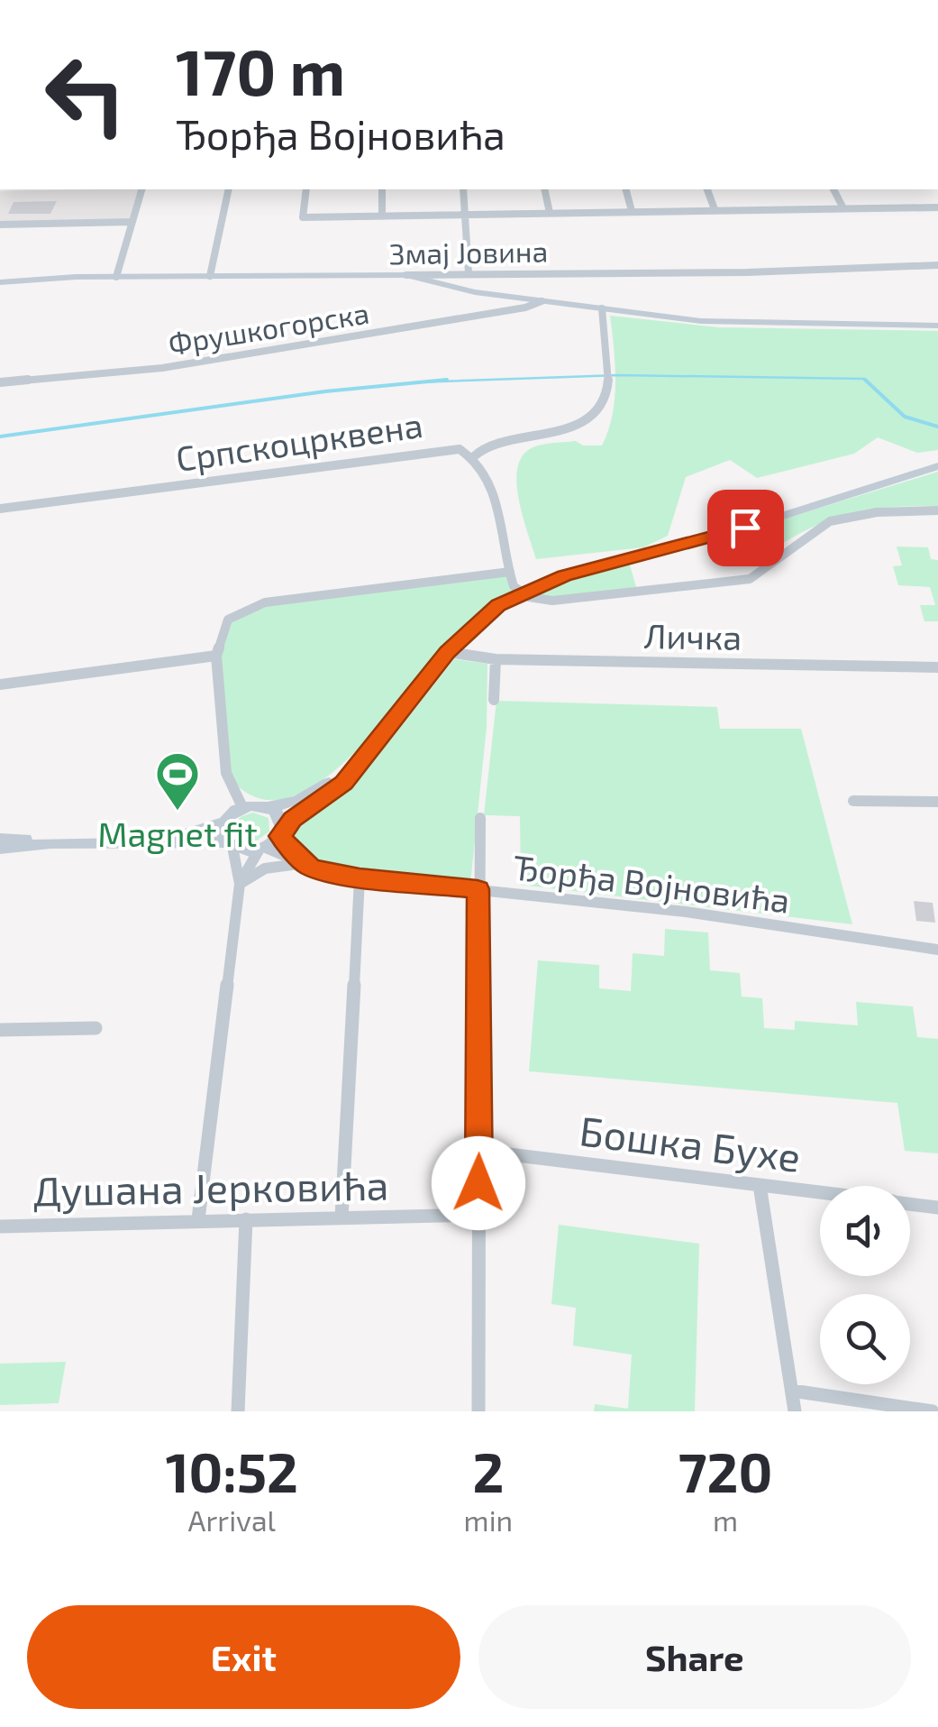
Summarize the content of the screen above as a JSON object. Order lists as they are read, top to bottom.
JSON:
{
  "streets": {
    "main road": ["Змај Јовина"],
    "street": [
      "Фрушкогорска",
      "Српскоцрквена",
      "Личка",
      "Ђорђа Војновића",
      "Бошка Бухе",
      "Душана Јерковића"
    ]
  },
  "places": {
    "sports": ["Magnet fit"]
  },
  "page": {
    "turn": ["170 m", "Ђорђа Војновића"],
    "eta": [
      "10:52",
      "Arrival",
      "2",
      "min",
      "720",
      "m"
    ],
    "buttons": ["Exit", "Share"]
  }
}
